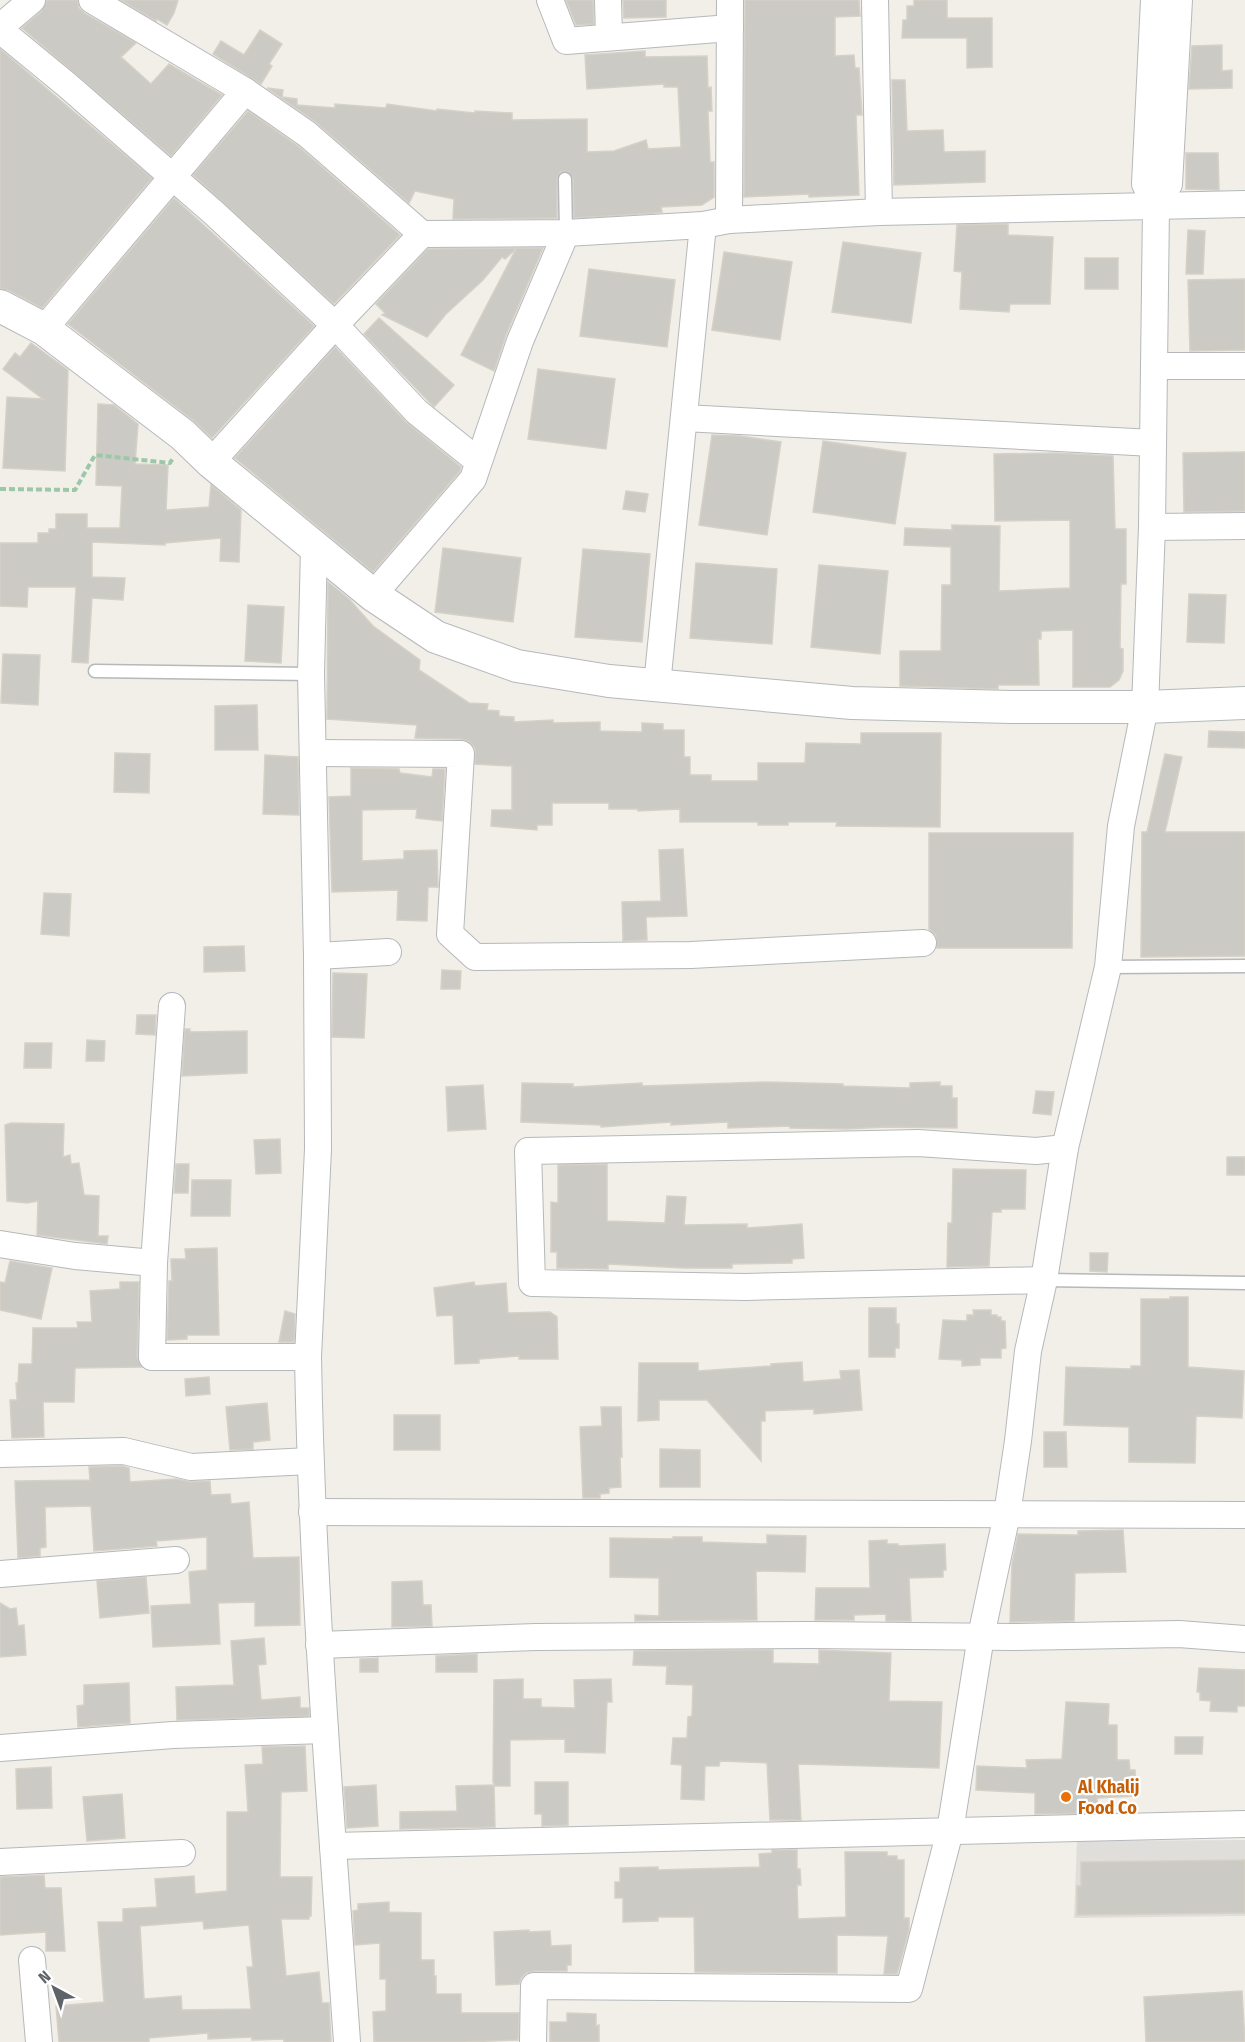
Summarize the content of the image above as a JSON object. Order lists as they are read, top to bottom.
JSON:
{
  "places": ["Al Khalij Food Co"],
  "north": "top left"
}
